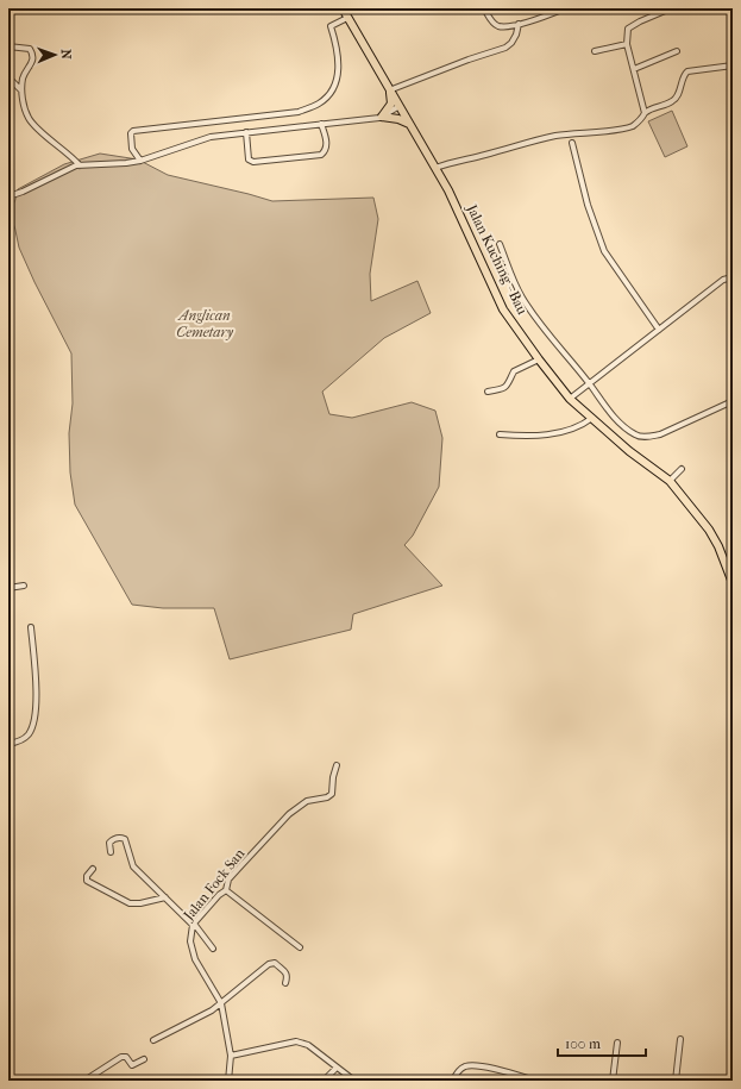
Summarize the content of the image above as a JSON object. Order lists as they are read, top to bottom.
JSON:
{
  "streets": {
    "main road": ["Jalan Kuching - Bau"],
    "street": ["Jalan Fock San"]
  },
  "parks": ["Anglican Cemetary"],
  "scale_bar": "100 m",
  "north": "right"
}
